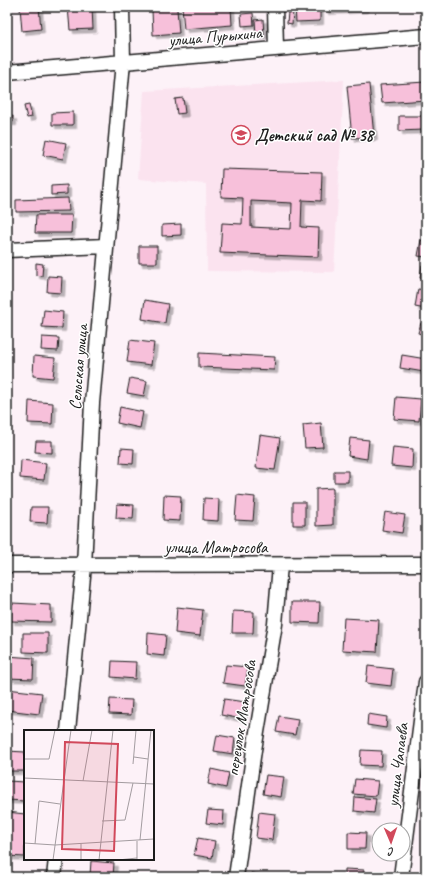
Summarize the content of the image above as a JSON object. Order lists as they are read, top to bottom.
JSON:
{
  "streets": {
    "street": [
      "улица Пурыхина",
      "Сельская улица",
      "улица Матросова",
      "переулок Матросова",
      "улица Чапаева"
    ]
  },
  "crossings": [
    ["улица Пурыхина", "Сельская улица"],
    ["Сельская улица", "улица Матросова"],
    ["улица Матросова", "переулок Матросова"]
  ],
  "places": {
    "school or university": ["Детский сад № 38"]
  },
  "north": "bottom"
}
